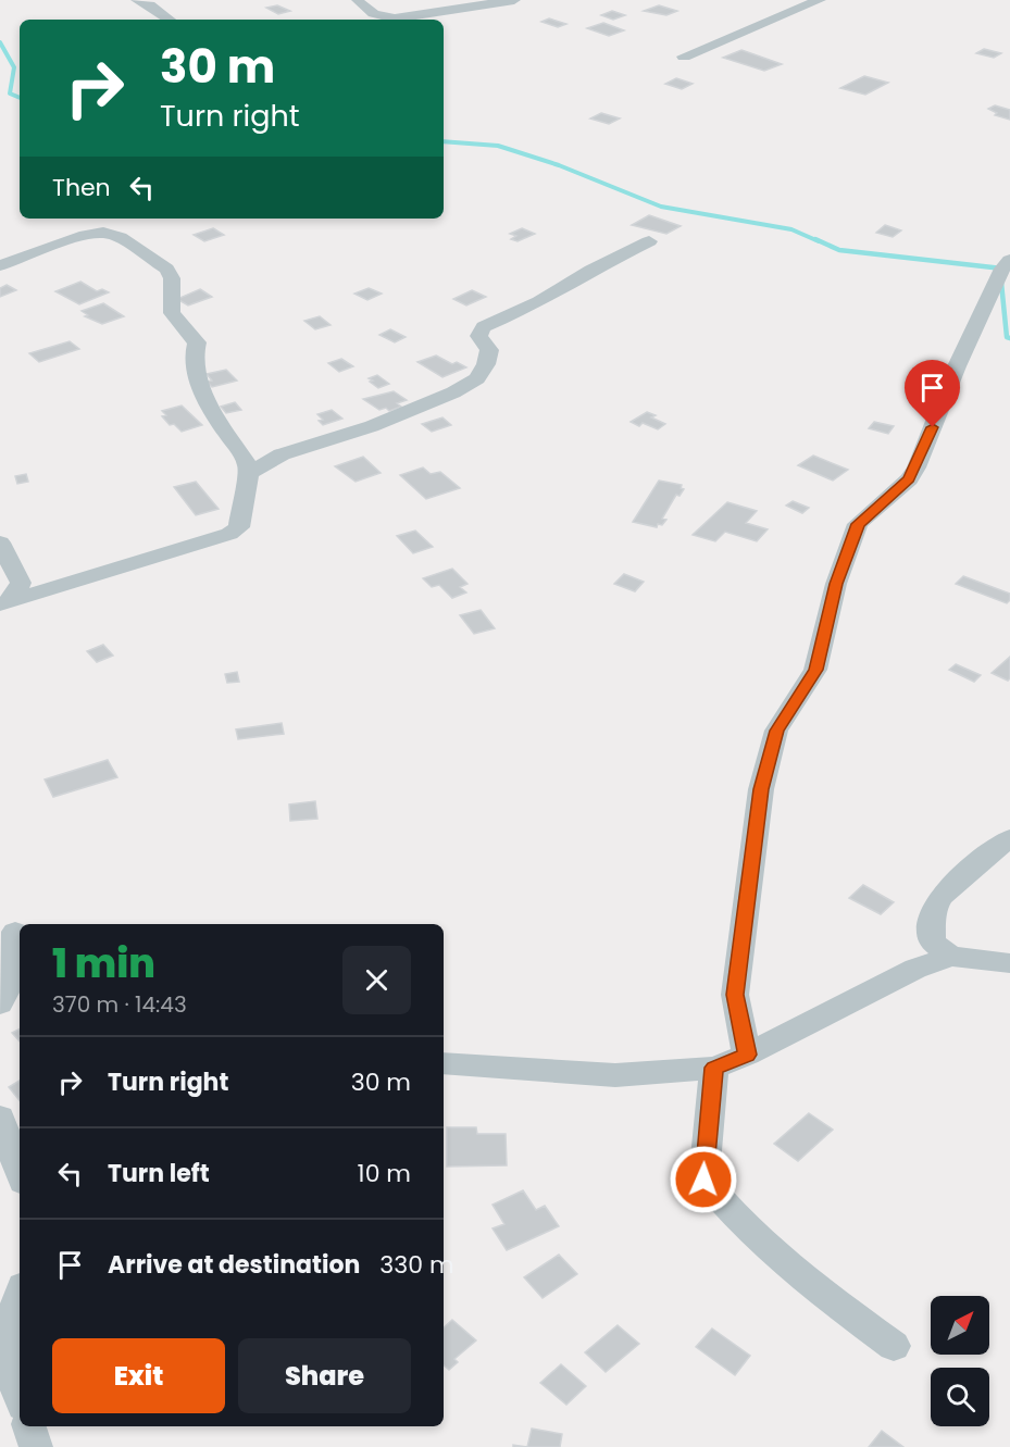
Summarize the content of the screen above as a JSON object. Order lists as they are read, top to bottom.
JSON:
{
  "north": "top right",
  "page": {
    "turn": ["30 m", "Turn right"],
    "then": "Then",
    "heading": ["1 min", "370 m · 14:43"],
    "list": [
      {
        "name": "Turn right",
        "value": "30 m"
      },
      {
        "name": "Turn left",
        "value": "10 m"
      },
      {
        "name": "Arrive at destination",
        "value": "330 m"
      }
    ],
    "buttons": ["Exit", "Share"]
  }
}
